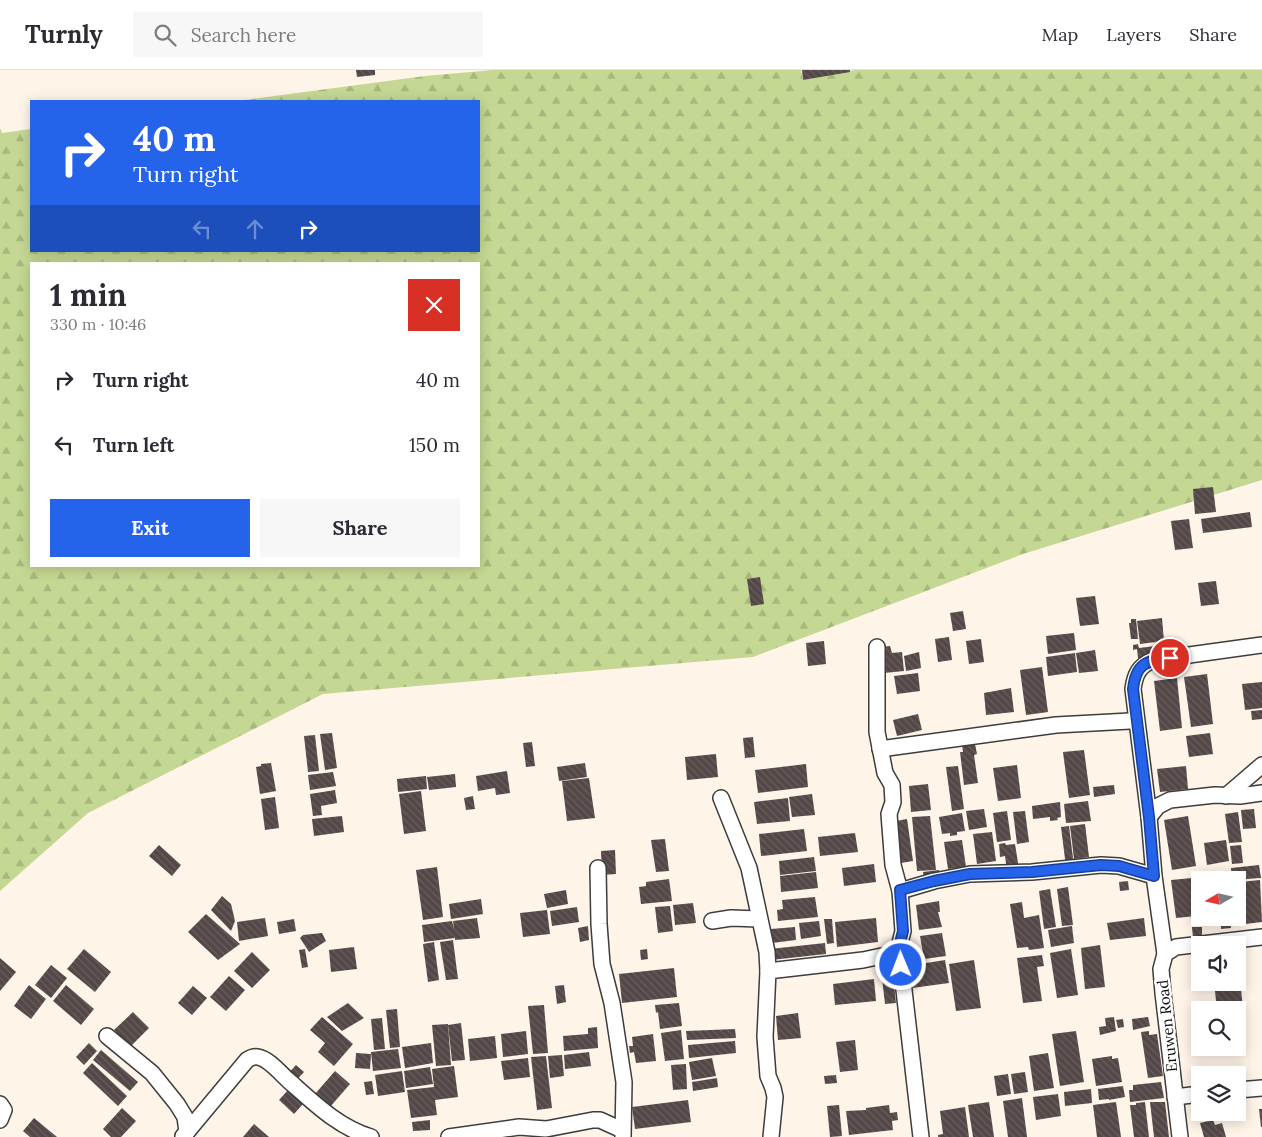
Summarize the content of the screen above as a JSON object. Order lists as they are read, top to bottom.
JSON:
{
  "streets": {
    "street": ["Eruwen Road"]
  },
  "north": "left",
  "page": {
    "header": "Turnly",
    "search": "Search here",
    "nav": ["Map", "Layers", "Share"],
    "turn": ["40 m", "Turn right"],
    "heading": ["1 min", "330 m · 10:46"],
    "list": [
      {
        "name": "Turn right",
        "value": "40 m"
      },
      {
        "name": "Turn left",
        "value": "150 m"
      }
    ],
    "buttons": ["Exit", "Share"]
  }
}
